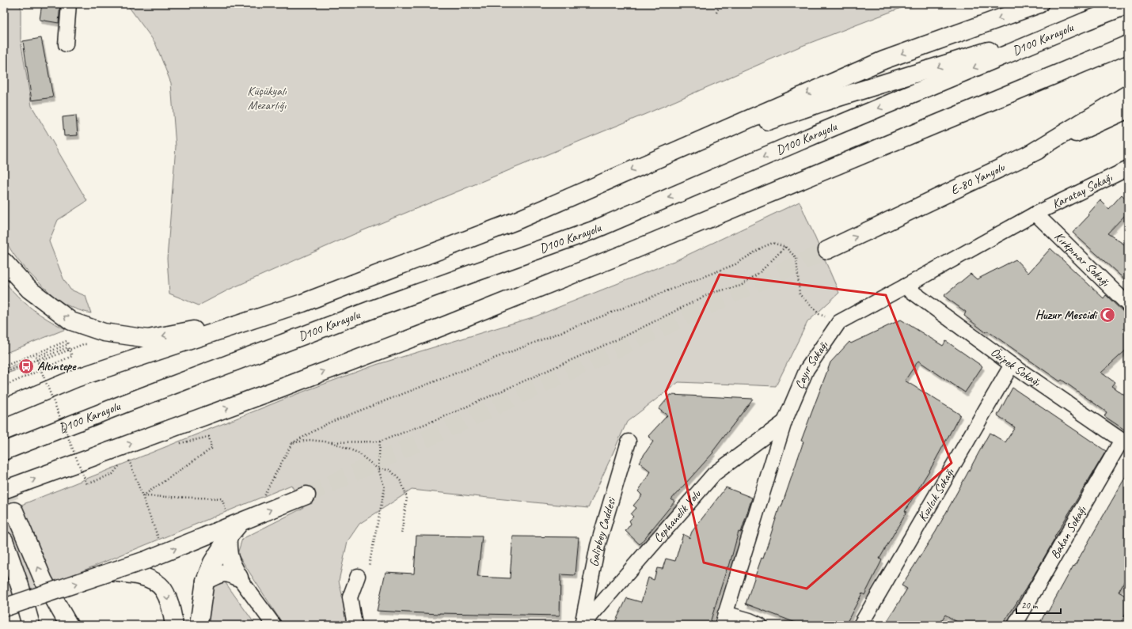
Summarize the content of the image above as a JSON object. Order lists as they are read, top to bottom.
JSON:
{
  "streets": {
    "main road": ["D100 Karayolu", "E-80 Yanyolu"],
    "street": [
      "Karatay Sokağı",
      "Kırkpınar Sokağı",
      "Çayır Sokağı",
      "Özipek Sokağı",
      "Kızılcık Sokağı",
      "Cephanelik Yolu",
      "Galipbey Caddesi",
      "Bakan Sokağı"
    ]
  },
  "crossings": [
    ["Karatay Sokağı", "Kırkpınar Sokağı"],
    ["Karatay Sokağı", "Çayır Sokağı"],
    ["Kırkpınar Sokağı", "Çayır Sokağı"],
    ["Çayır Sokağı", "Özipek Sokağı"],
    ["Çayır Sokağı", "Cephanelik Yolu"],
    ["Özipek Sokağı", "Kızılcık Sokağı"],
    ["Özipek Sokağı", "Bakan Sokağı"],
    ["Cephanelik Yolu", "Galipbey Caddesi"]
  ],
  "parks": ["Küçükyalı Mezarlığı"],
  "places": {
    "mosque": ["Huzur Mescidi"],
    "bus stop": ["Altıntepe"]
  },
  "scale_bar": "20 m"
}
